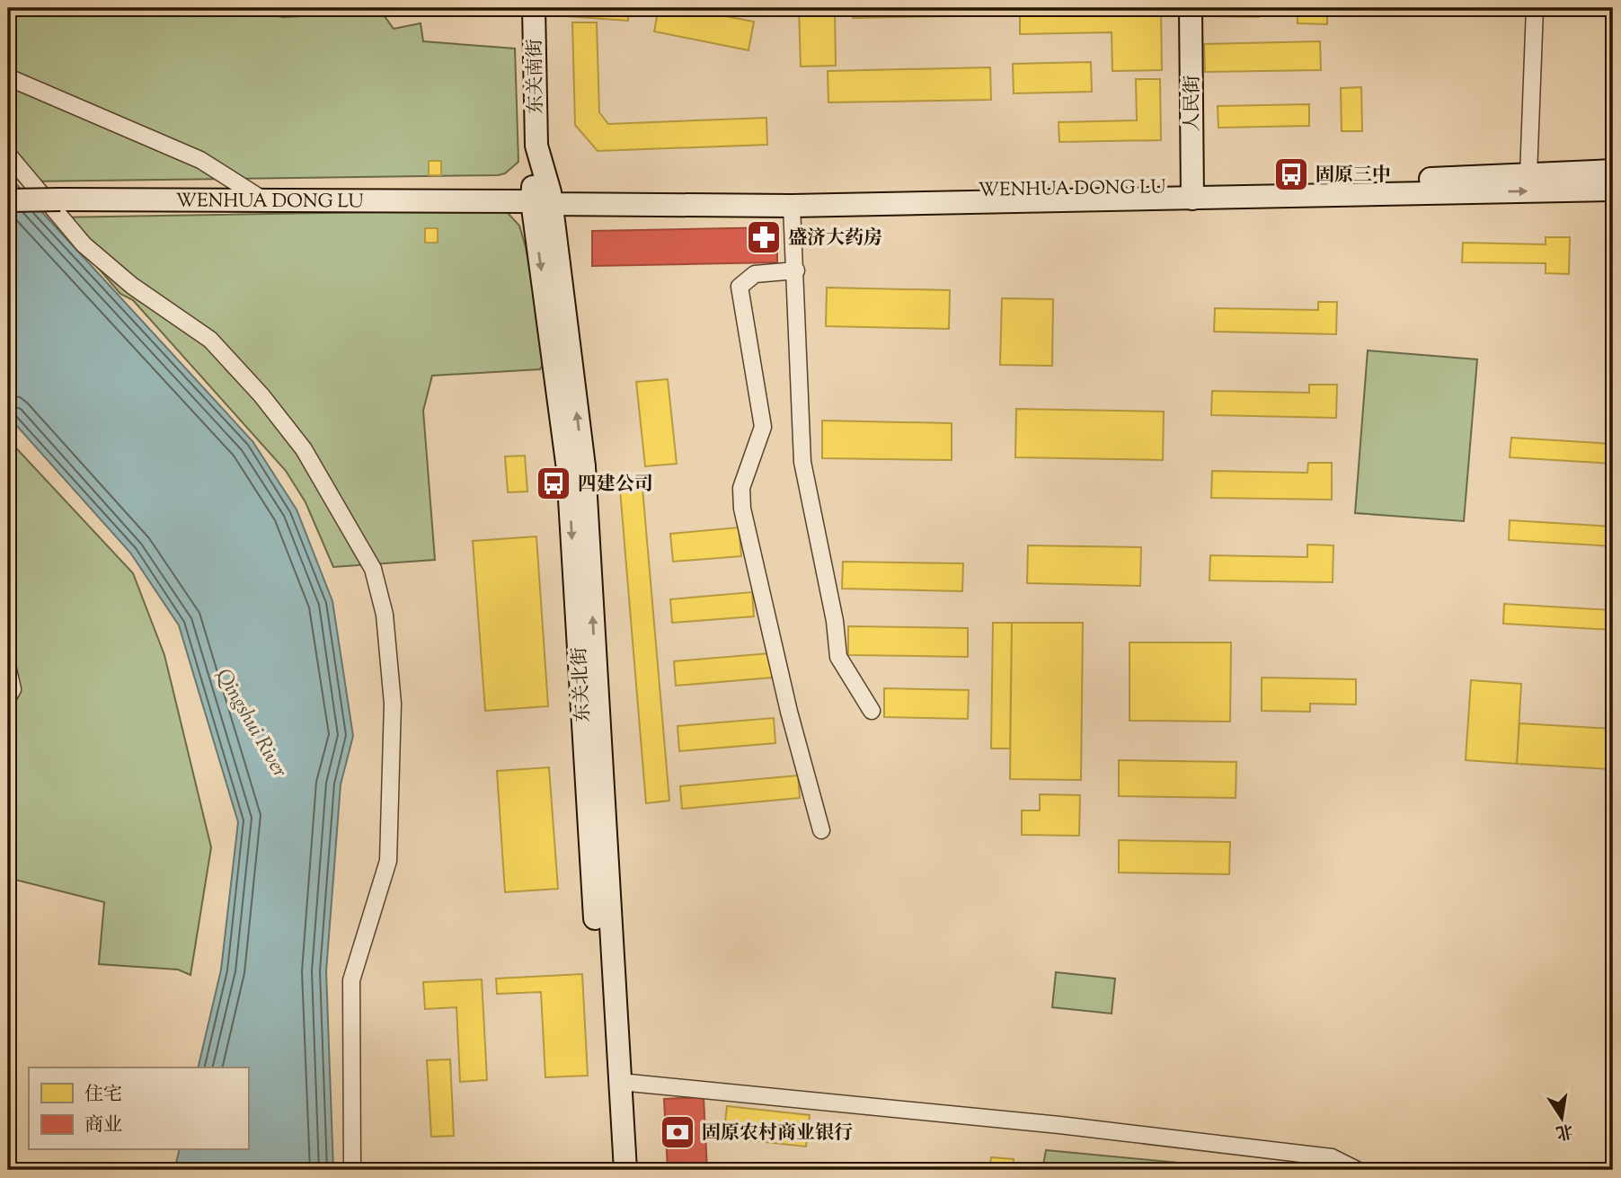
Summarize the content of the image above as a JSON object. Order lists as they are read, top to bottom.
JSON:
{
  "streets": {
    "main road": [
      "东关南街",
      "人民街",
      "WENHUA DONG LU",
      "东关北街"
    ]
  },
  "crossings": [
    ["东关南街", "WENHUA DONG LU"],
    ["东关南街", "东关北街"],
    ["人民街", "WENHUA DONG LU"],
    ["WENHUA DONG LU", "东关北街"]
  ],
  "water": ["Qingshui River"],
  "places": {
    "bus stop": ["固原三中", "四建公司"],
    "pharmacy": ["盛济大药房"],
    "bank": ["固原农村商业银行"]
  },
  "legend": ["住宅", "商业"],
  "north": "bottom"
}
